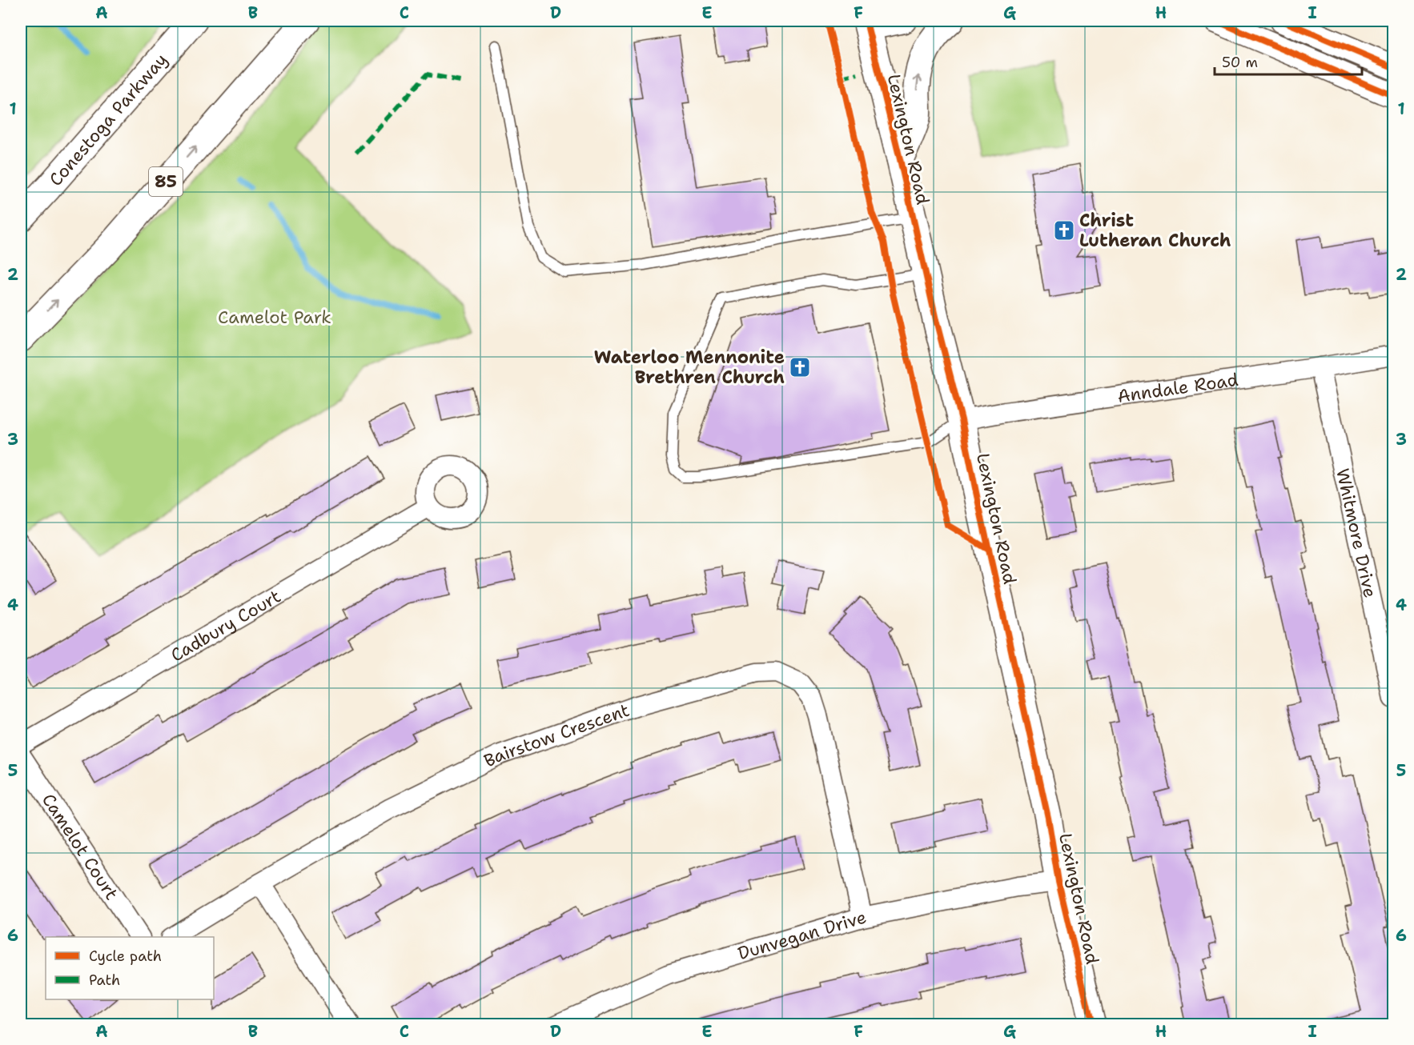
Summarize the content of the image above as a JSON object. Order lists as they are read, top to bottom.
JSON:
{
  "streets": {
    "main road": ["Conestoga Parkway", "Lexington Road", "85"],
    "street": [
      "Anndale Road",
      "Whitmore Drive",
      "Cadbury Court",
      "Bairstow Crescent",
      "Camelot Court",
      "Dunvegan Drive"
    ]
  },
  "crossings": [
    ["Lexington Road", "Anndale Road"],
    ["Lexington Road", "Dunvegan Drive"],
    ["Anndale Road", "Whitmore Drive"],
    ["Bairstow Crescent", "Dunvegan Drive"]
  ],
  "parks": ["Camelot Park"],
  "places": {
    "church": ["Christ Lutheran Church", "Waterloo Mennonite Brethren Church"]
  },
  "legend": ["Cycle path", "Path"],
  "scale_bar": "50 m",
  "grid": {
    "columns": [
      "A",
      "B",
      "C",
      "D",
      "E",
      "F",
      "G",
      "H",
      "I"
    ],
    "rows": [
      "1",
      "2",
      "3",
      "4",
      "5",
      "6"
    ]
  }
}
